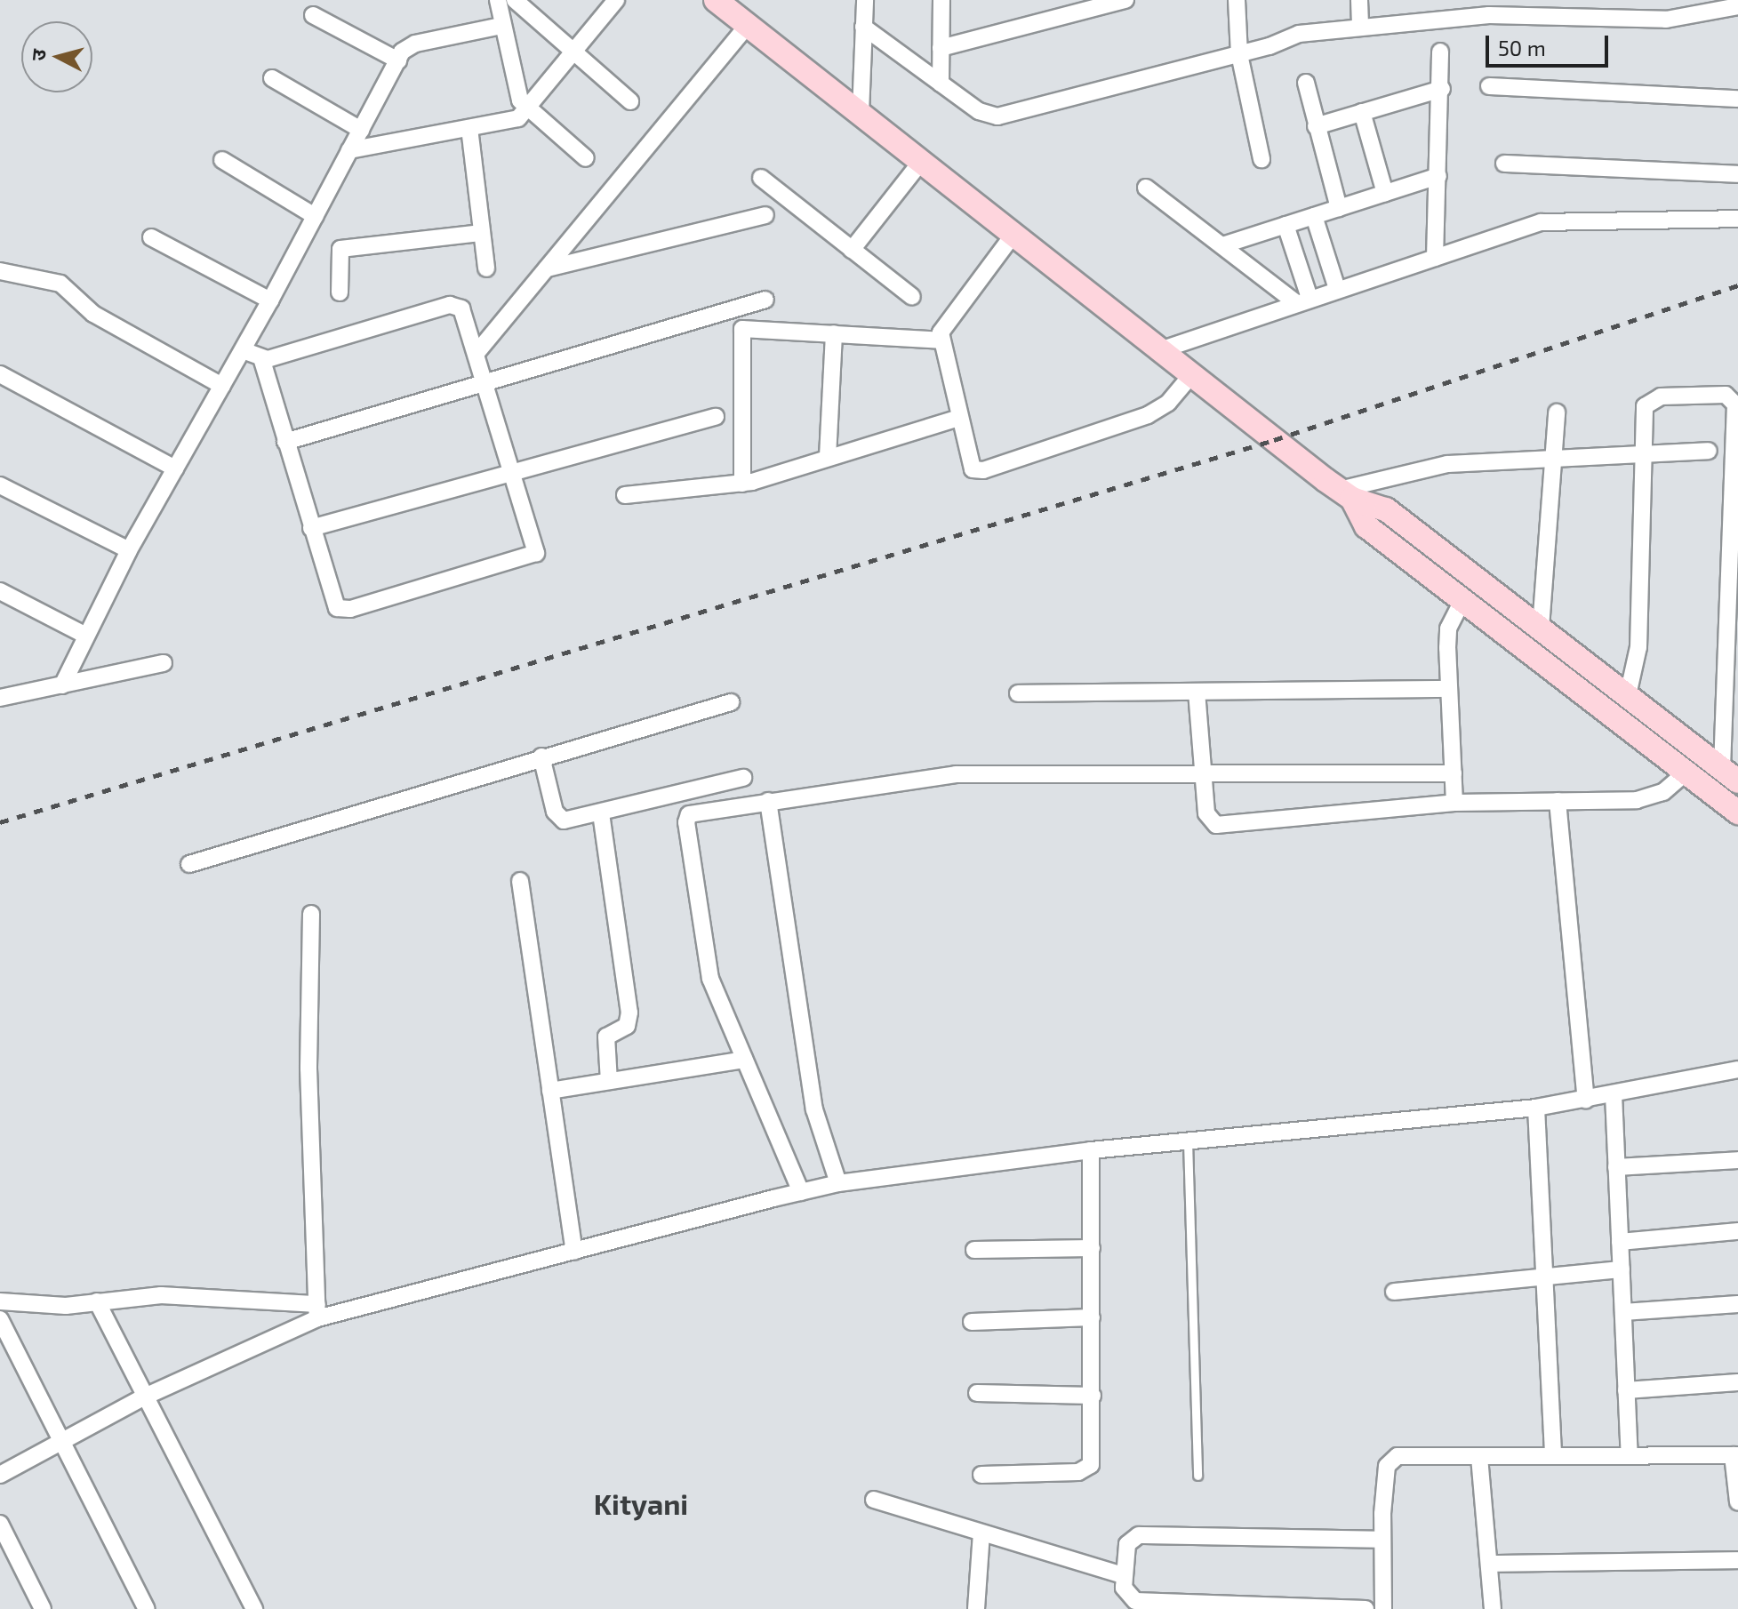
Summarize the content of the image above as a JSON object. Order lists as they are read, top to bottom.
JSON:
{
  "districts": ["Kityani"],
  "scale_bar": "50 m",
  "north": "left"
}
